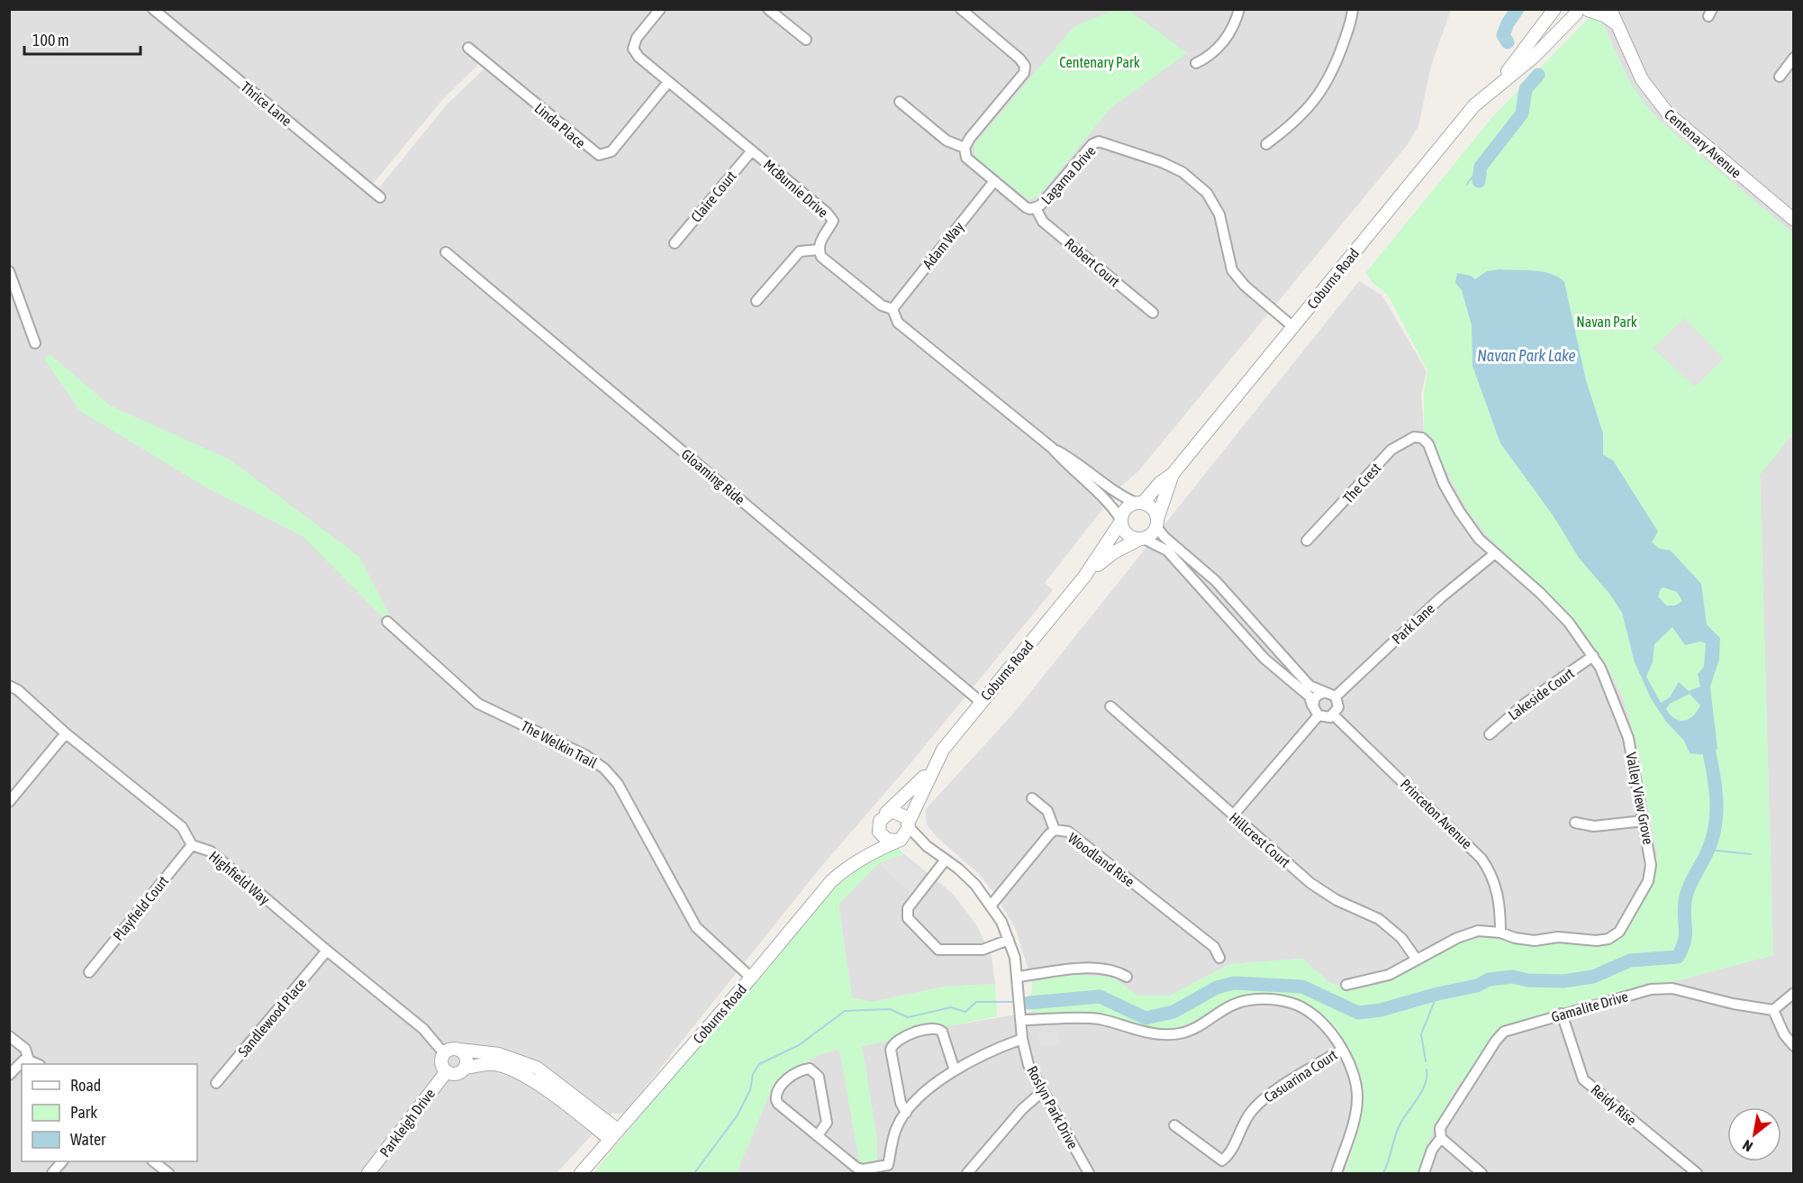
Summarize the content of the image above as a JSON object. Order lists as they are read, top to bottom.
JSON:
{
  "streets": {
    "street": [
      "Thrice Lane",
      "Linda Place",
      "Centenary Avenue",
      "Lagarna Drive",
      "McBurnie Drive",
      "Claire Court",
      "Adam Way",
      "Robert Court",
      "Coburns Road",
      "Gloaming Ride",
      "The Crest",
      "Park Lane",
      "Lakeside Court",
      "The Welkin Trail",
      "Valley View Grove",
      "Princeton Avenue",
      "Hillcrest Court",
      "Woodland Rise",
      "Highfield Way",
      "Playfield Court",
      "Gamalite Drive",
      "Sandlewood Place",
      "Casuarina Court",
      "Reidy Rise",
      "Roslyn Park Drive",
      "Parkleigh Drive"
    ]
  },
  "crossings": [
    ["Linda Place", "McBurnie Drive"],
    ["Lagarna Drive", "Adam Way"],
    ["Lagarna Drive", "Robert Court"],
    ["Lagarna Drive", "Coburns Road"],
    ["McBurnie Drive", "Claire Court"],
    ["Coburns Road", "Gloaming Ride"],
    ["Coburns Road", "The Welkin Trail"],
    ["Coburns Road", "Roslyn Park Drive"],
    ["The Crest", "Valley View Grove"],
    ["Park Lane", "Valley View Grove"],
    ["Park Lane", "Princeton Avenue"],
    ["Lakeside Court", "Valley View Grove"],
    ["Valley View Grove", "Princeton Avenue"],
    ["Valley View Grove", "Hillcrest Court"],
    ["Woodland Rise", "Roslyn Park Drive"],
    ["Highfield Way", "Playfield Court"],
    ["Highfield Way", "Sandlewood Place"],
    ["Highfield Way", "Parkleigh Drive"],
    ["Gamalite Drive", "Reidy Rise"]
  ],
  "water": ["Navan Park Lake"],
  "parks": ["Centenary Park", "Navan Park"],
  "legend": ["Road", "Park", "Water"],
  "scale_bar": "100 m",
  "north": "bottom left"
}
